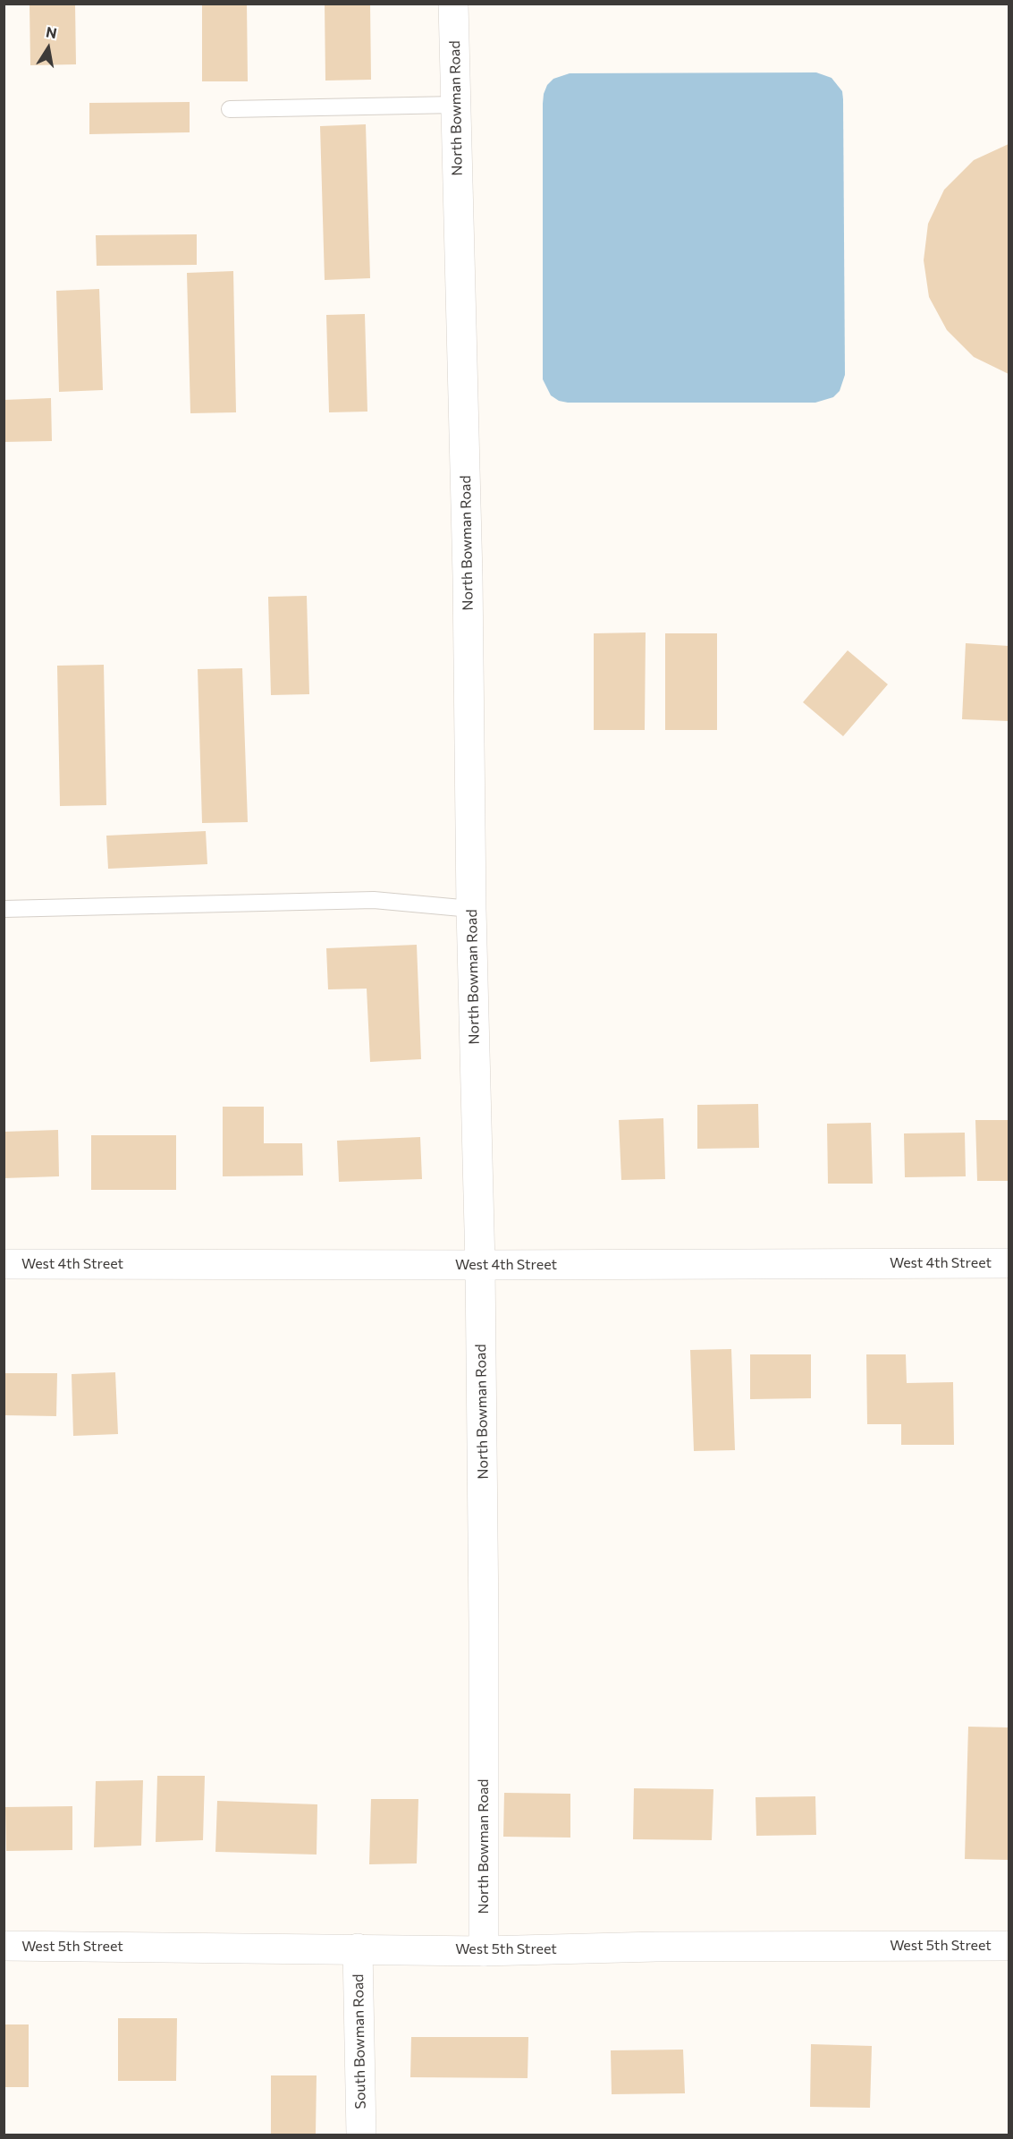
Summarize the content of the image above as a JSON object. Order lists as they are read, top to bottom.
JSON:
{
  "streets": {
    "street": [
      "North Bowman Road",
      "West 4th Street",
      "West 5th Street",
      "South Bowman Road"
    ]
  },
  "crossings": [
    ["North Bowman Road", "West 4th Street"],
    ["North Bowman Road", "West 5th Street"],
    ["West 5th Street", "South Bowman Road"]
  ],
  "north": "top"
}
